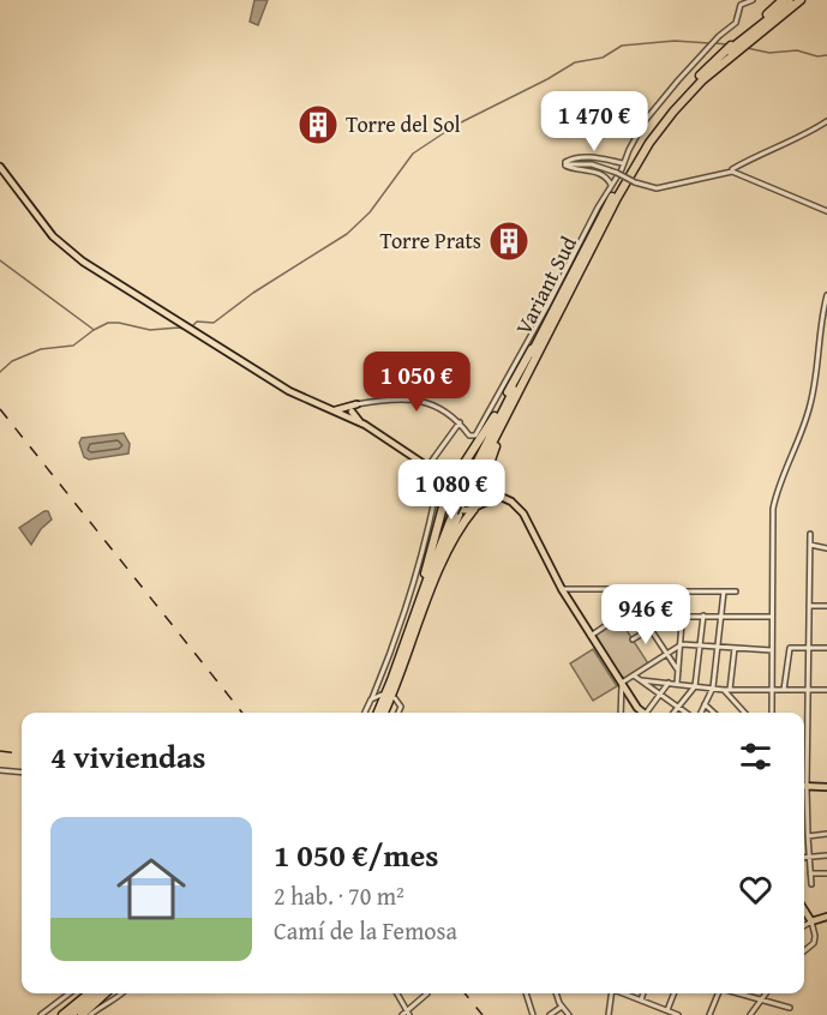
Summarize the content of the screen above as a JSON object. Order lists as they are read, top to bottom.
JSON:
{
  "streets": {
    "highway": ["Variant Sud"]
  },
  "places": {
    "building": ["Torre del Sol", "Torre Prats"]
  },
  "page": {
    "price": [
      "1 470 €",
      "1 050 €",
      "1 080 €",
      "946 €"
    ],
    "heading": "4 viviendas",
    "list": [
      {
        "name": "1 050 €/mes",
        "note": "2 hab. · 70 m² · Camí de la Femosa"
      }
    ]
  }
}
